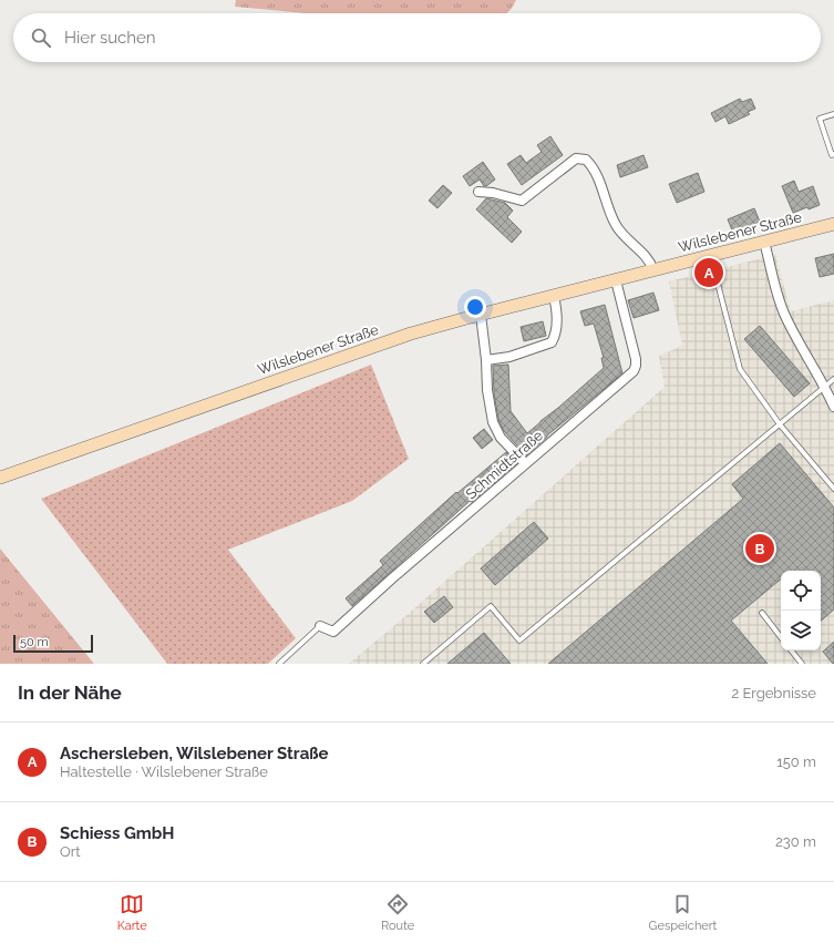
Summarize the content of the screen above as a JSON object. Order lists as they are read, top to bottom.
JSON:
{
  "streets": {
    "street": ["Wilslebener Straße", "Schmidtstraße"]
  },
  "crossings": [
    ["Wilslebener Straße", "Schmidtstraße"]
  ],
  "scale_bar": "50 m",
  "page": {
    "search": "Hier suchen",
    "pins": ["A", "B"],
    "scale": "50 m",
    "heading": ["In der Nähe", "2 Ergebnisse"],
    "list": [
      {
        "mark": "A",
        "name": "Aschersleben, Wilslebener Straße",
        "note": "Haltestelle · Wilslebener Straße",
        "value": "150 m"
      },
      {
        "mark": "B",
        "name": "Schiess GmbH",
        "note": "Ort",
        "value": "230 m"
      }
    ],
    "nav": ["Karte", "Route", "Gespeichert"]
  }
}
